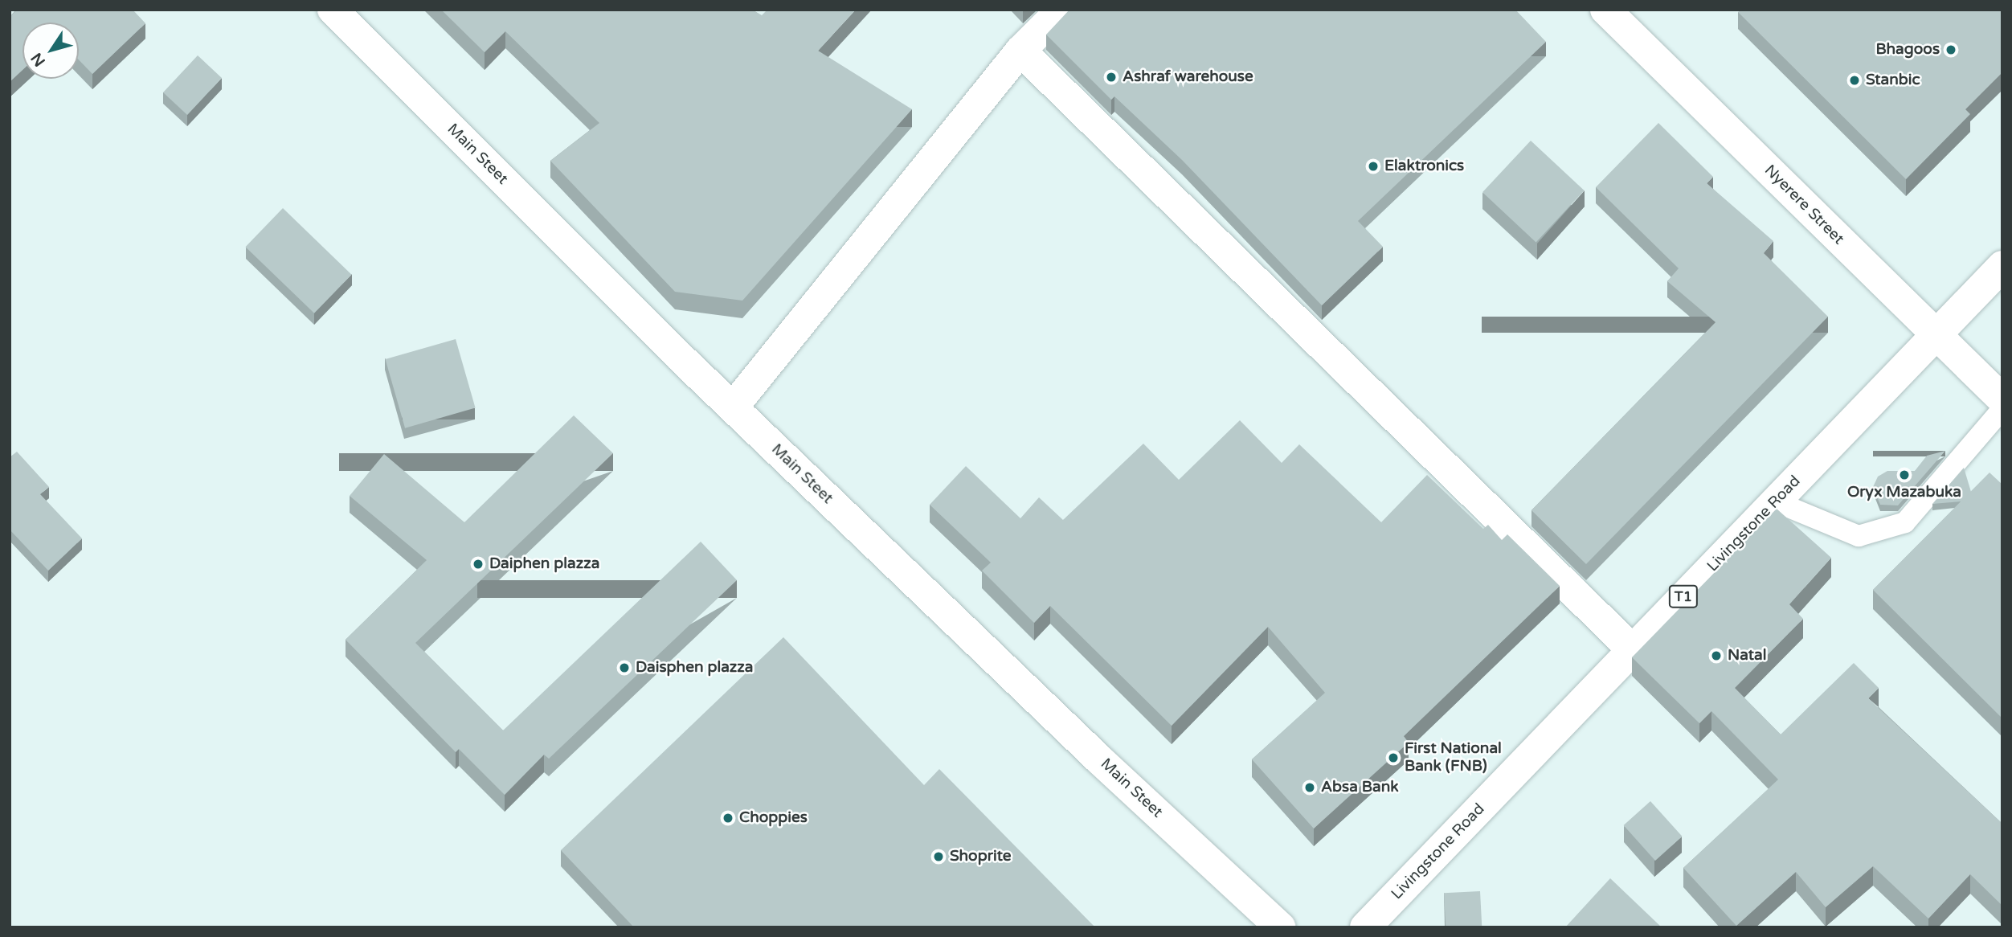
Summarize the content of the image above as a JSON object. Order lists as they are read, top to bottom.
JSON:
{
  "streets": {
    "main road": [
      "Main Steet",
      "Nyerere Street",
      "Livingstone Road",
      "T1"
    ]
  },
  "crossings": [
    ["Nyerere Street", "Livingstone Road"]
  ],
  "places": [
    "Bhagoos",
    "Ashraf warehouse",
    "Stanbic",
    "Elaktronics",
    "Oryx Mazabuka",
    "Daiphen plazza",
    "Natal",
    "Daisphen plazza",
    "First National Bank (FNB)",
    "Absa Bank",
    "Choppies",
    "Shoprite"
  ],
  "north": "bottom left"
}
